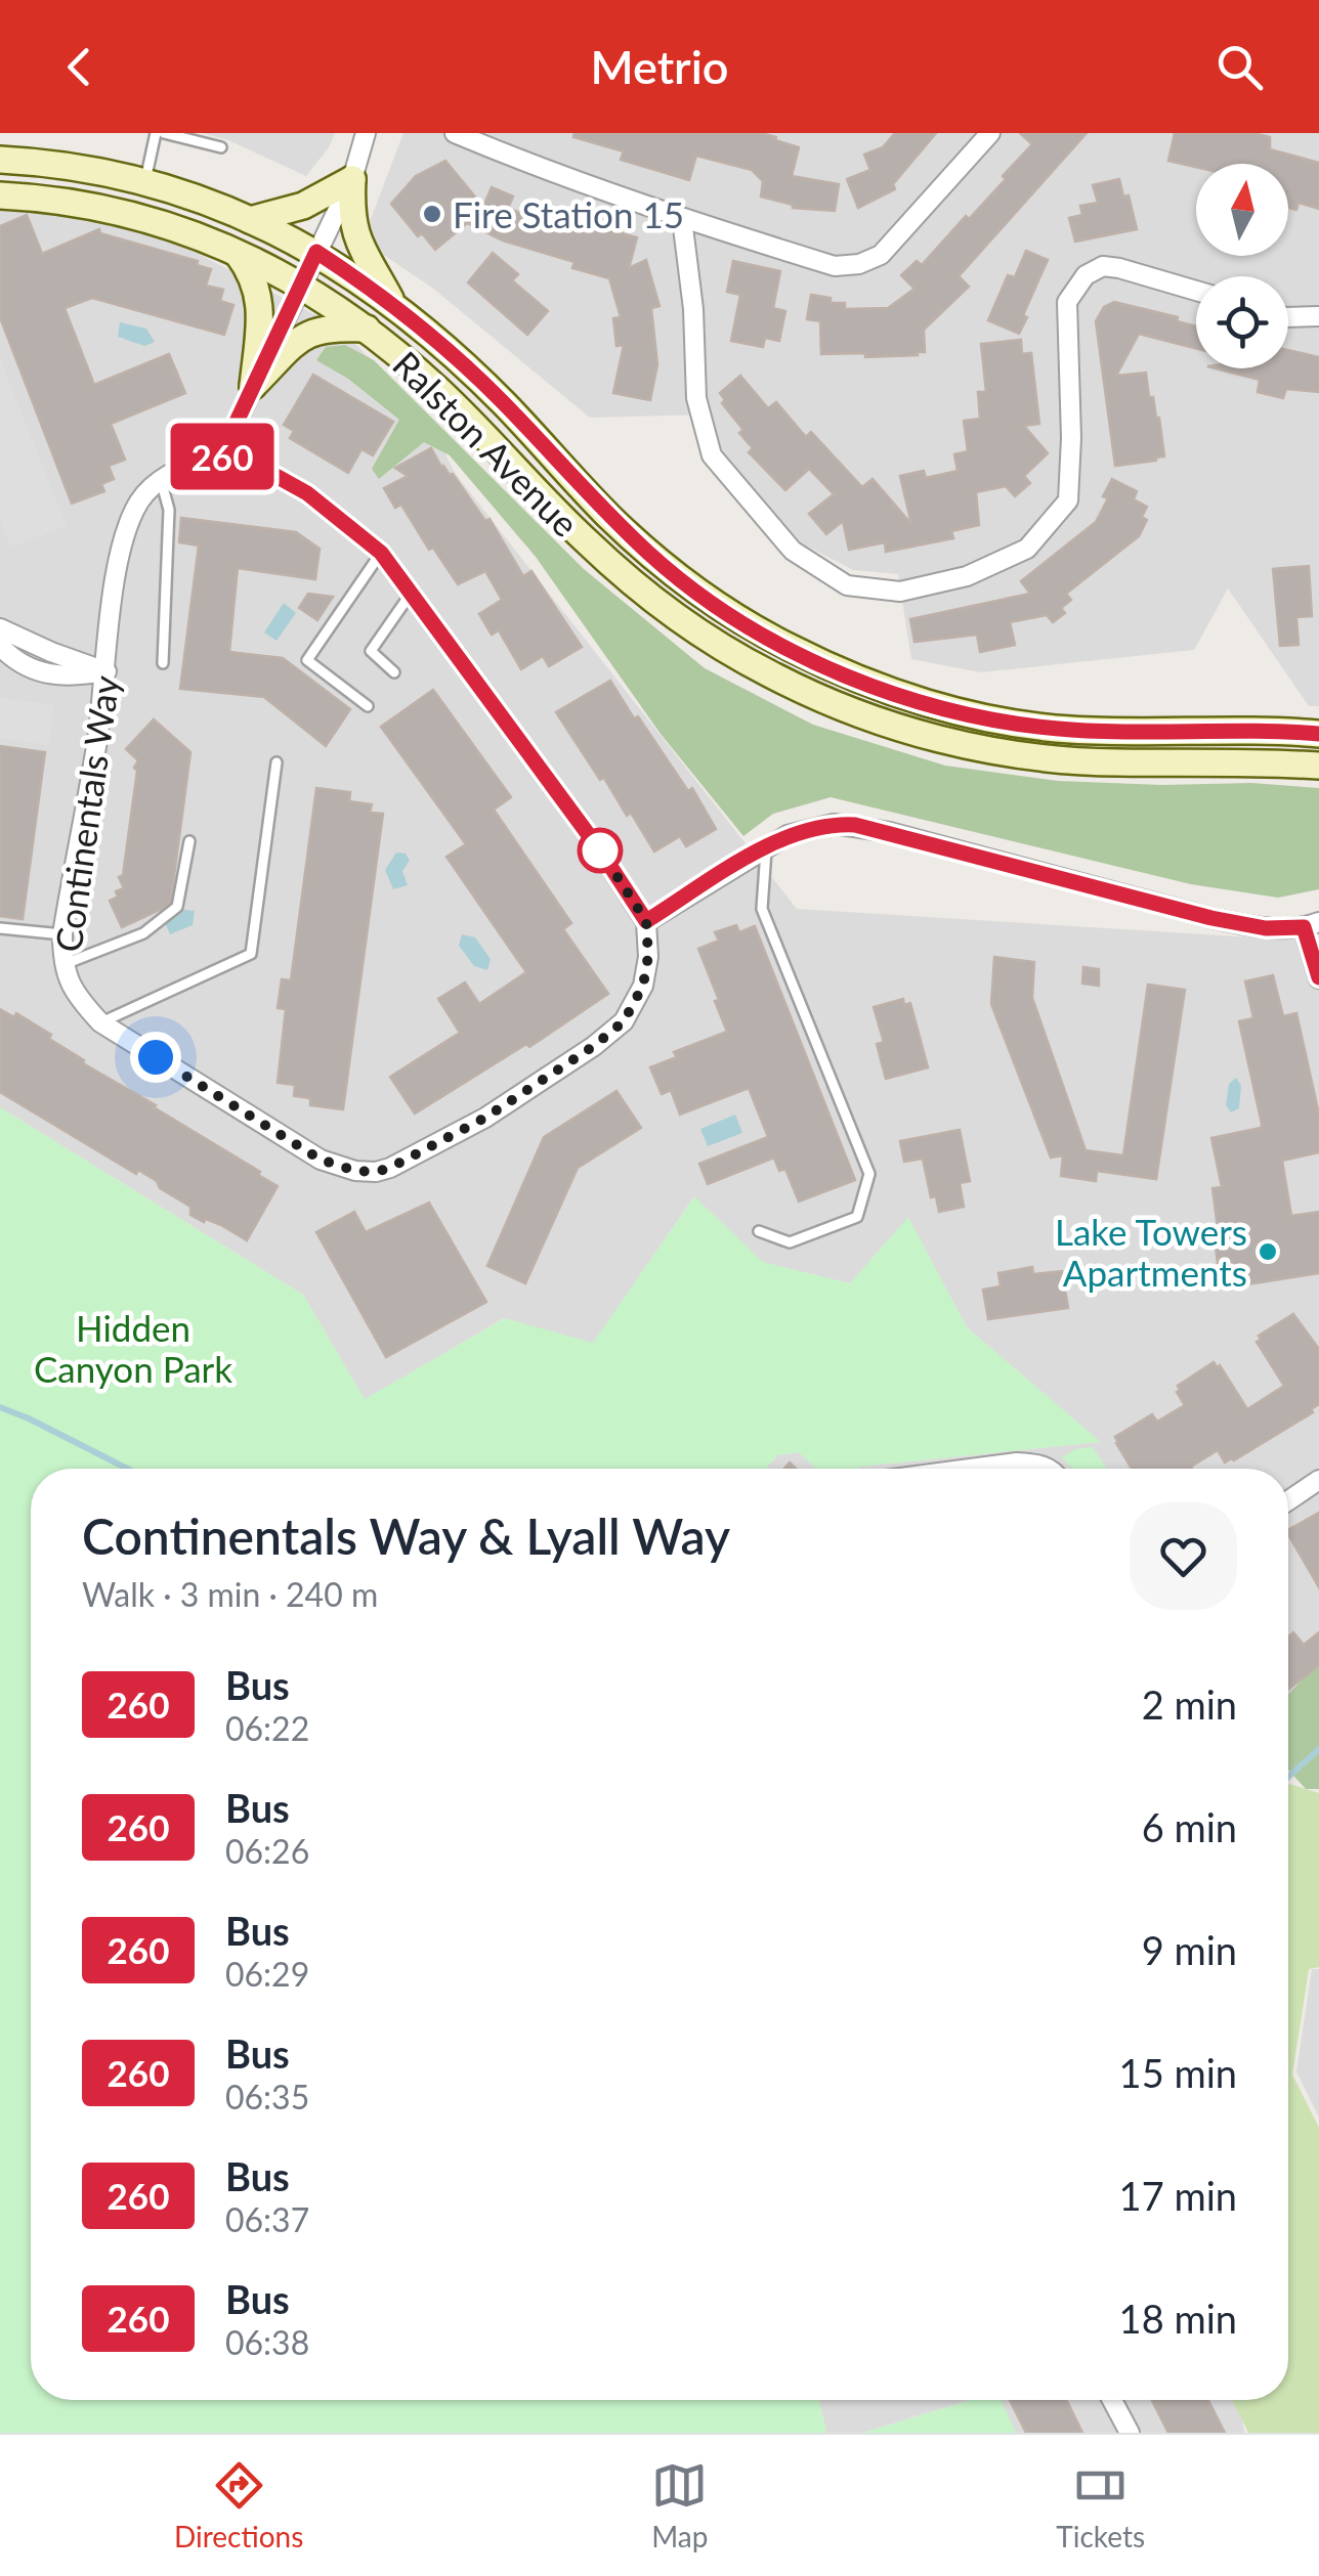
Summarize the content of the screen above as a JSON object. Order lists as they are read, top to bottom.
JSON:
{
  "streets": {
    "main road": ["Ralston Avenue"],
    "street": ["Continentals Way"]
  },
  "parks": ["Hidden Canyon Park"],
  "places": ["Fire Station 15", "Lake Towers Apartments"],
  "lines": ["bus line 260"],
  "north": "top",
  "page": {
    "header": "Metrio",
    "on_map": "260",
    "heading": ["Continentals Way & Lyall Way", "Walk · 3 min · 240 m"],
    "list": [
      {
        "mark": "260",
        "name": "Bus",
        "note": "06:22",
        "value": "2 min"
      },
      {
        "mark": "260",
        "name": "Bus",
        "note": "06:26",
        "value": "6 min"
      },
      {
        "mark": "260",
        "name": "Bus",
        "note": "06:29",
        "value": "9 min"
      },
      {
        "mark": "260",
        "name": "Bus",
        "note": "06:35",
        "value": "15 min"
      },
      {
        "mark": "260",
        "name": "Bus",
        "note": "06:37",
        "value": "17 min"
      },
      {
        "mark": "260",
        "name": "Bus",
        "note": "06:38",
        "value": "18 min"
      }
    ],
    "tabs": ["Directions", "Map", "Tickets"]
  }
}
